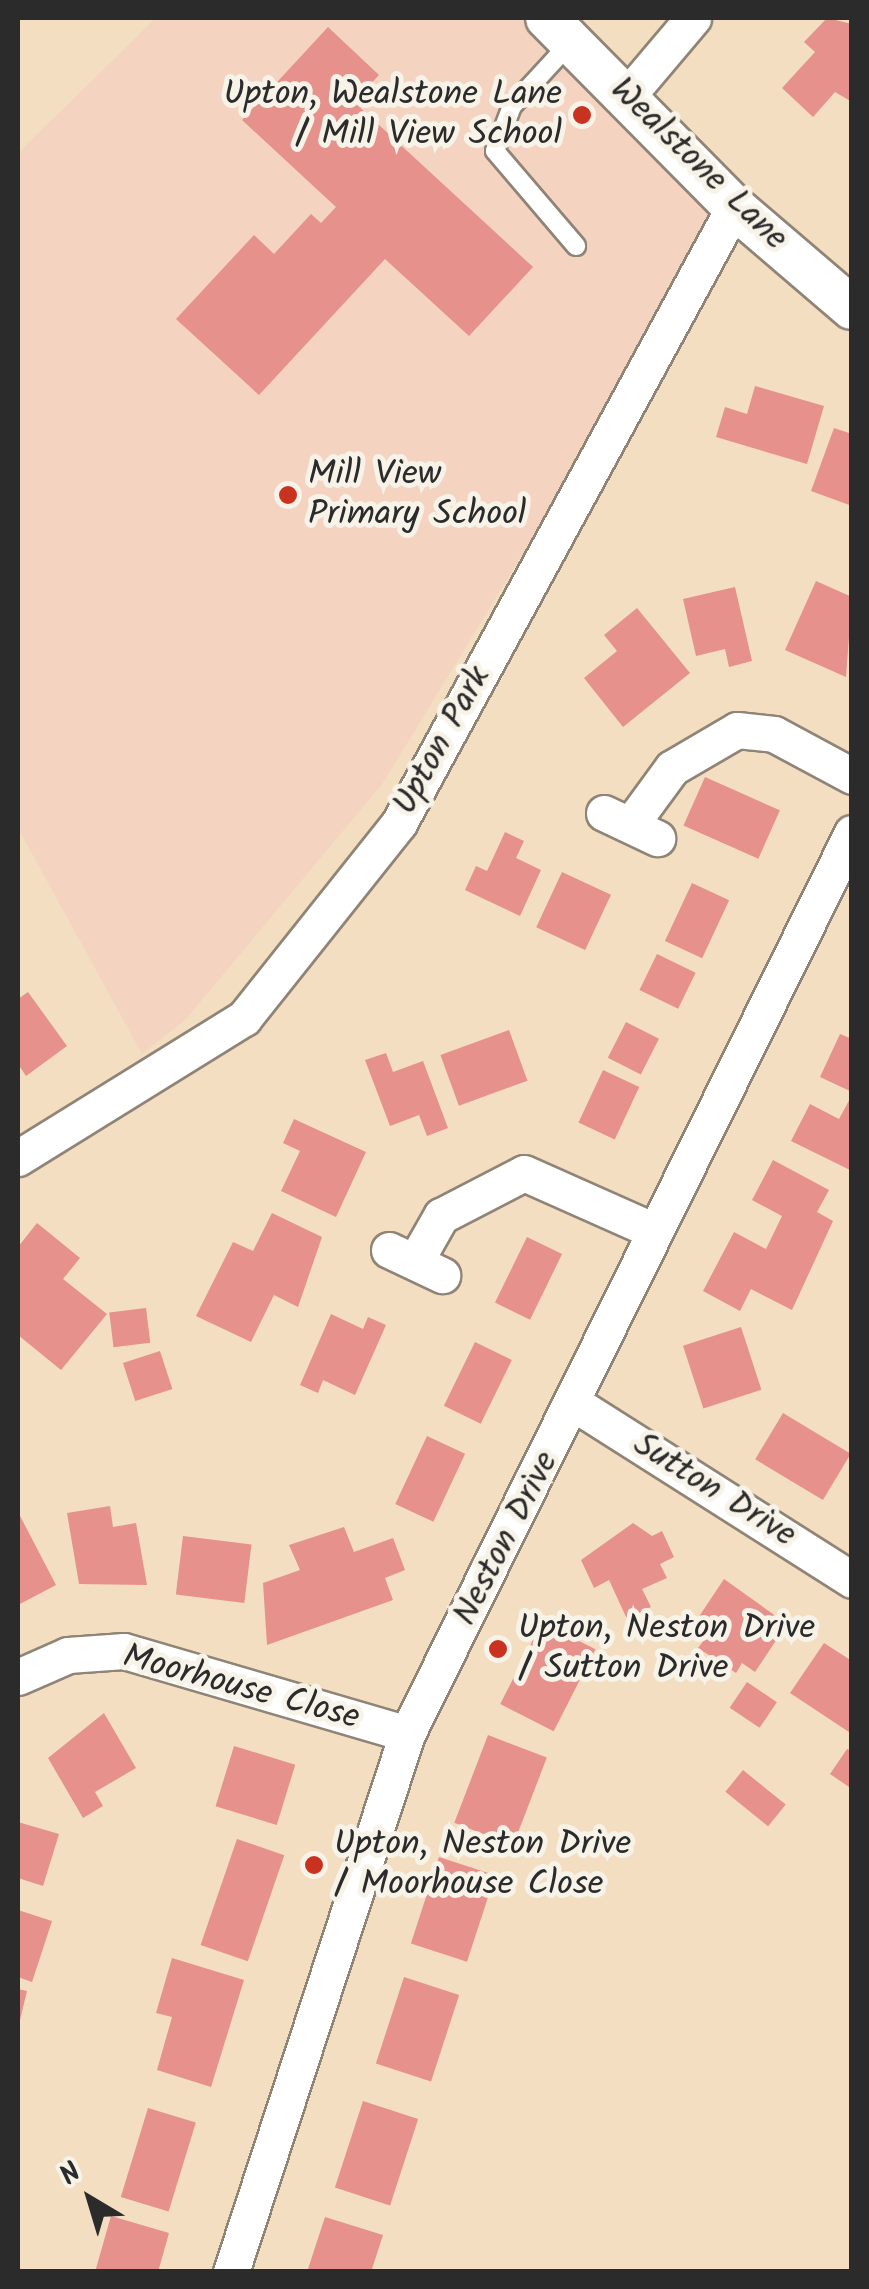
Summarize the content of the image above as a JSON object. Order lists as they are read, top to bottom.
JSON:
{
  "streets": {
    "street": [
      "Wealstone Lane",
      "Upton Park",
      "Sutton Drive",
      "Neston Drive",
      "Moorhouse Close"
    ]
  },
  "crossings": [
    ["Wealstone Lane", "Upton Park"],
    ["Sutton Drive", "Neston Drive"],
    ["Neston Drive", "Moorhouse Close"]
  ],
  "places": [
    "Upton, Wealstone Lane / Mill View School",
    "Mill View Primary School",
    "Upton, Neston Drive / Sutton Drive",
    "Upton, Neston Drive / Moorhouse Close"
  ],
  "north": "top left"
}
